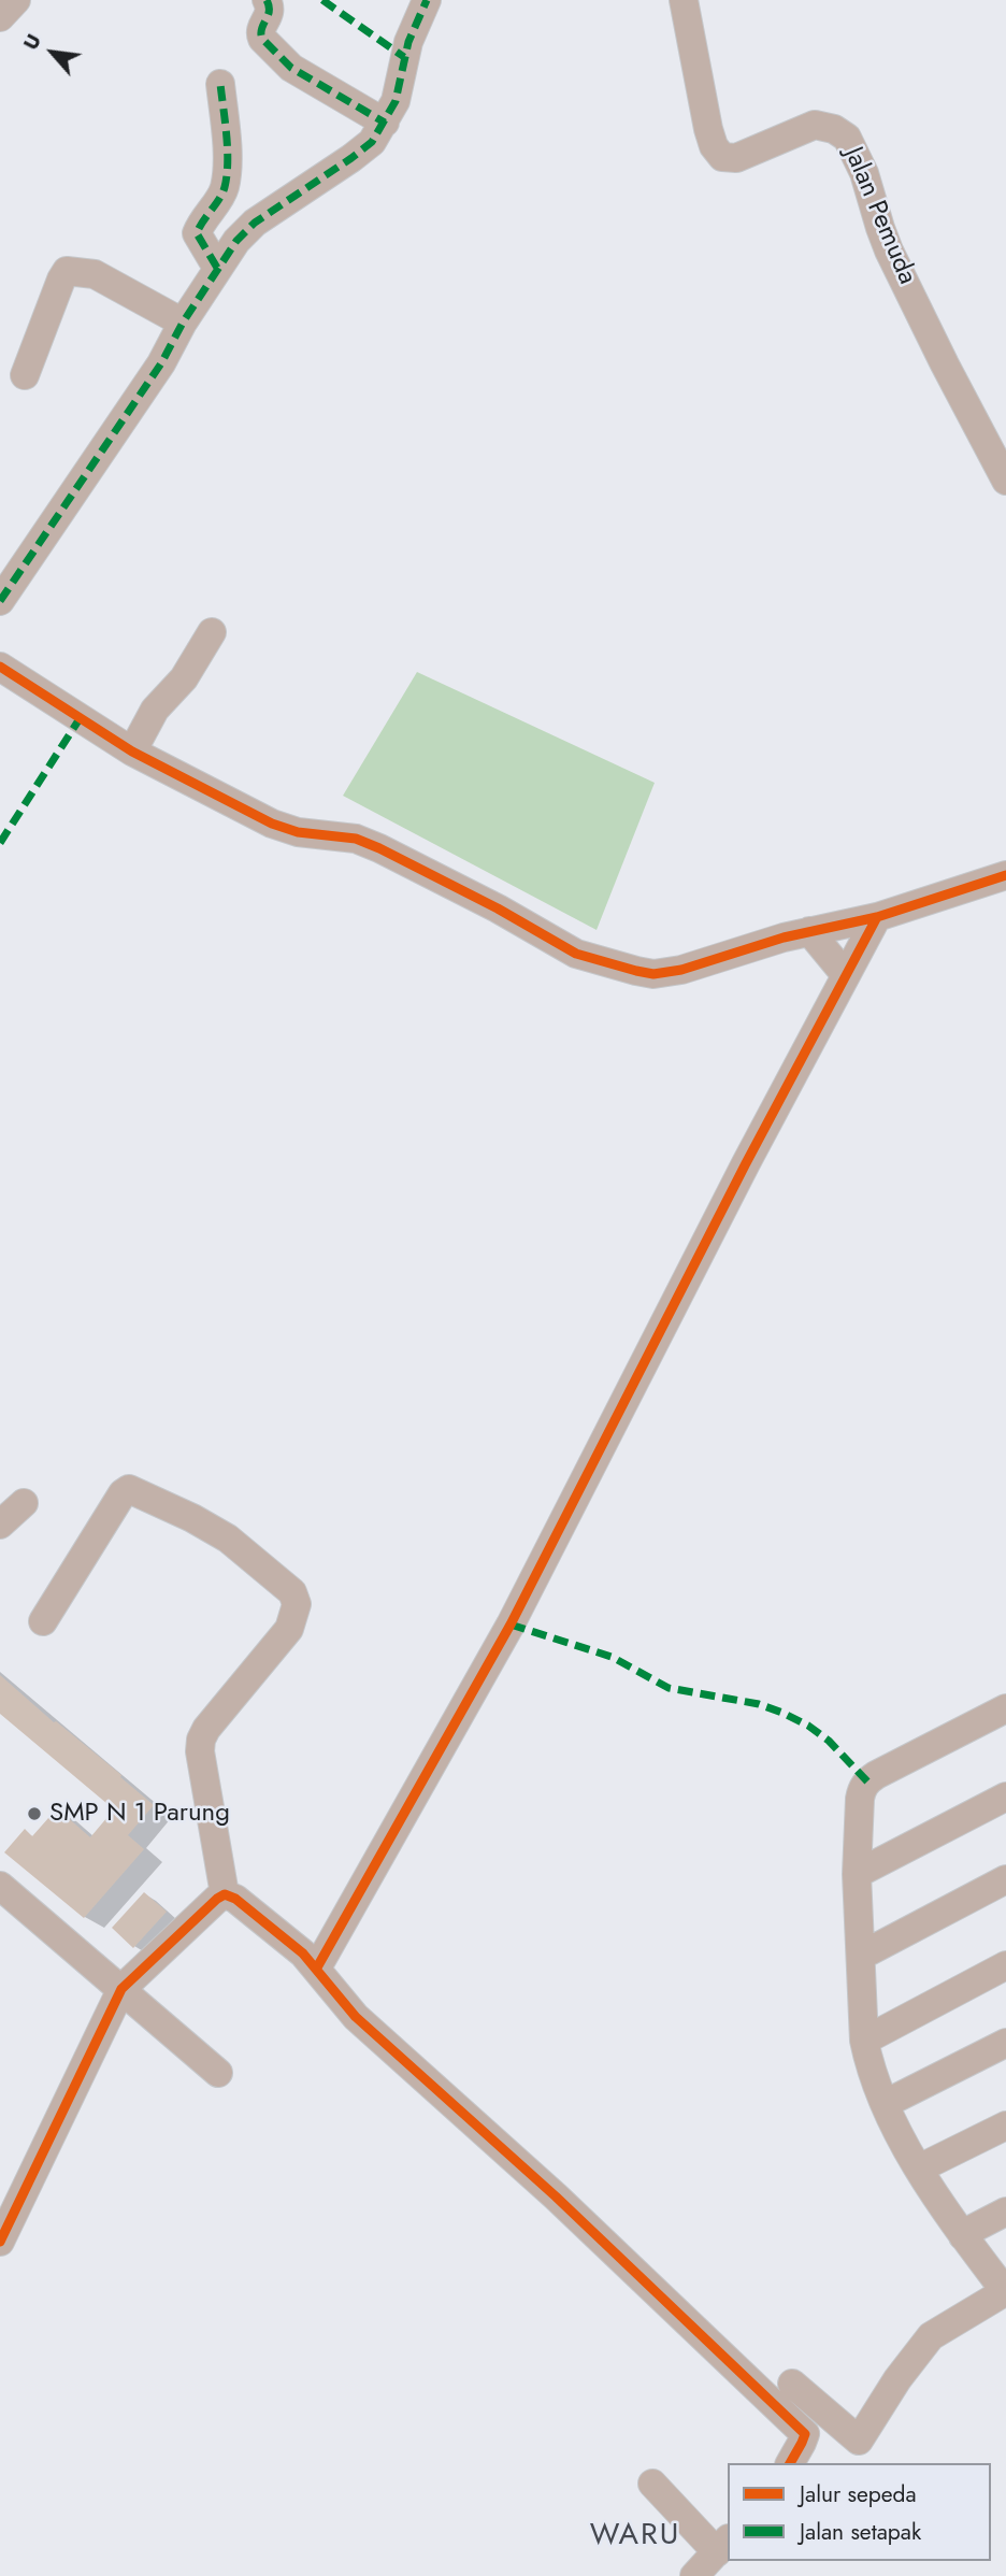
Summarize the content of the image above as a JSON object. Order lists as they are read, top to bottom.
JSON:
{
  "streets": {
    "street": ["Jalan Pemuda"]
  },
  "districts": ["WARU"],
  "places": ["SMP N 1 Parung"],
  "legend": ["Jalur sepeda", "Jalan setapak"],
  "north": "top left"
}
